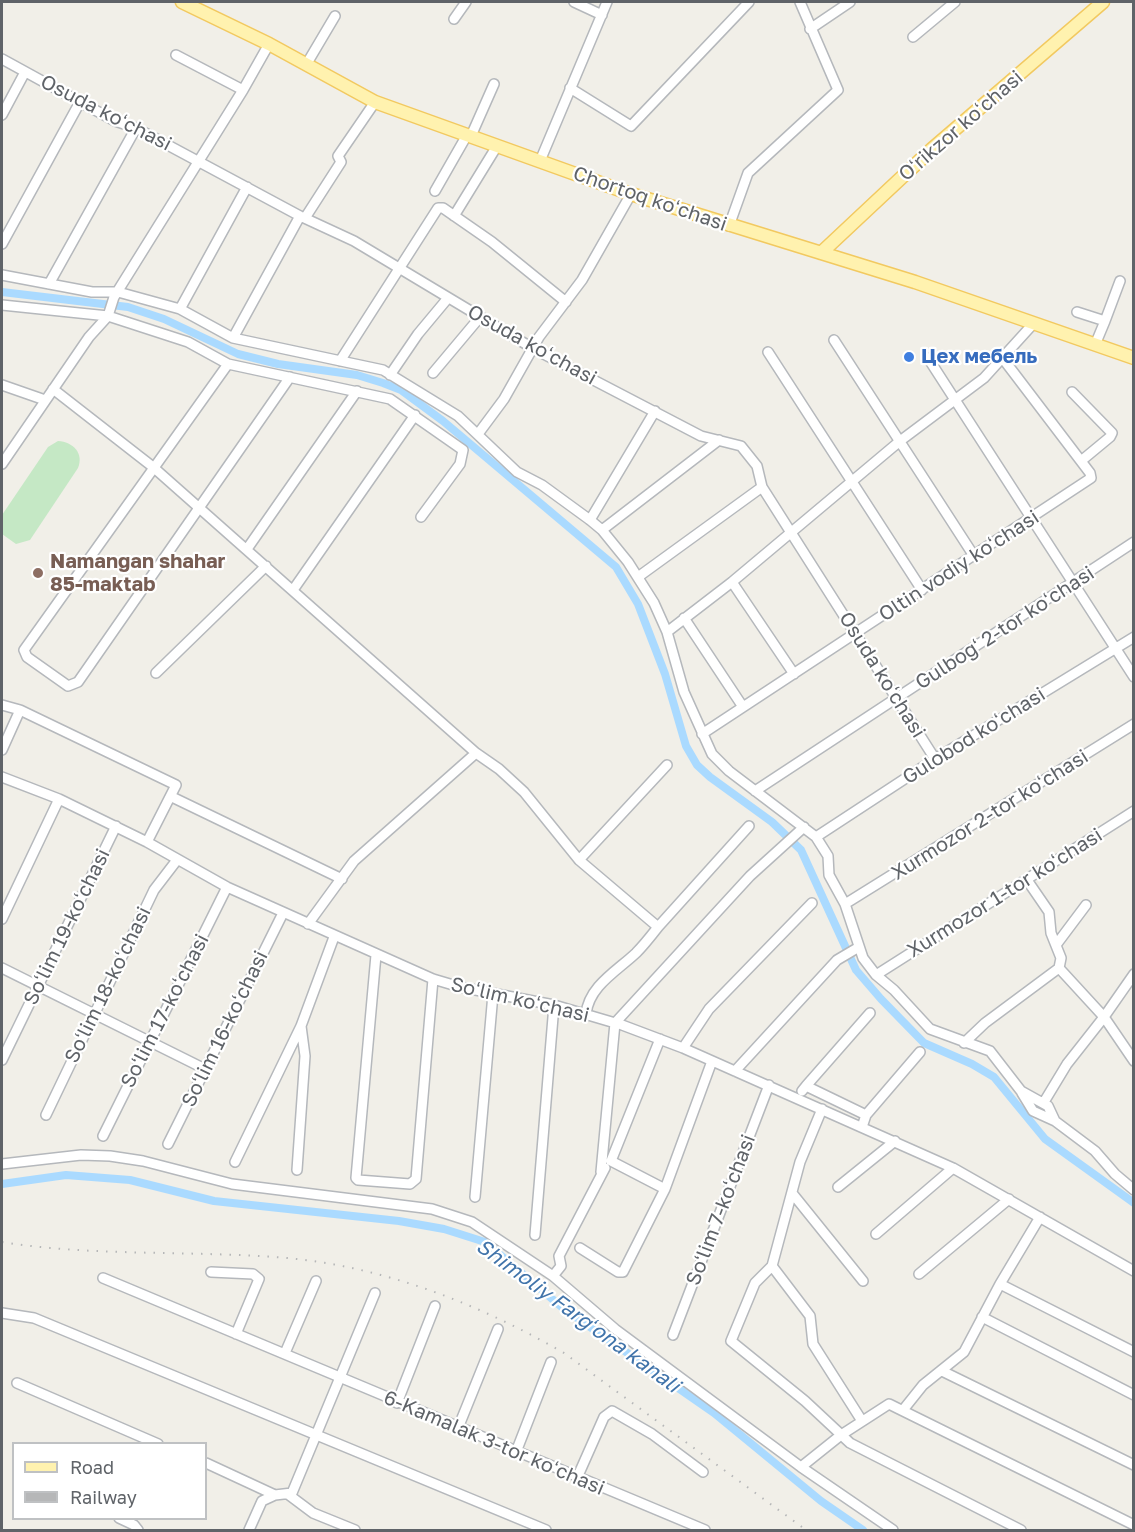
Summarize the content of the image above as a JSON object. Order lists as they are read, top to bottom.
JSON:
{
  "streets": {
    "main road": ["Oʻrikzor koʻchasi", "Chortoq koʻchasi"],
    "street": [
      "Osuda koʻchasi",
      "Oltin vodiy koʻchasi",
      "Gulbogʻ 2-tor koʻchasi",
      "Gulobod koʻchasi",
      "Xurmozor 2-tor koʻchasi",
      "Xurmozor 1-tor koʻchasi",
      "Soʻlim 19-koʻchasi",
      "Soʻlim 18-koʻchasi",
      "Soʻlim koʻchasi",
      "Soʻlim 17-koʻchasi",
      "Soʻlim 16-koʻchasi",
      "Soʻlim 7-koʻchasi",
      "6-Kamalak 3-tor koʻchasi"
    ]
  },
  "crossings": [
    ["Osuda koʻchasi", "Oltin vodiy koʻchasi"],
    ["Osuda koʻchasi", "Gulbogʻ 2-tor koʻchasi"],
    ["Osuda koʻchasi", "Gulobod koʻchasi"],
    ["Oʻrikzor koʻchasi", "Chortoq koʻchasi"],
    ["Soʻlim 19-koʻchasi", "Soʻlim koʻchasi"],
    ["Soʻlim 18-koʻchasi", "Soʻlim koʻchasi"],
    ["Soʻlim koʻchasi", "Soʻlim 17-koʻchasi"],
    ["Soʻlim koʻchasi", "Soʻlim 16-koʻchasi"],
    ["Soʻlim koʻchasi", "Soʻlim 7-koʻchasi"]
  ],
  "water": ["Shimoliy Fargʻona kanali"],
  "places": ["Цех мебель", "Namangan shahar 85-maktab"],
  "legend": ["Road", "Railway"]
}
